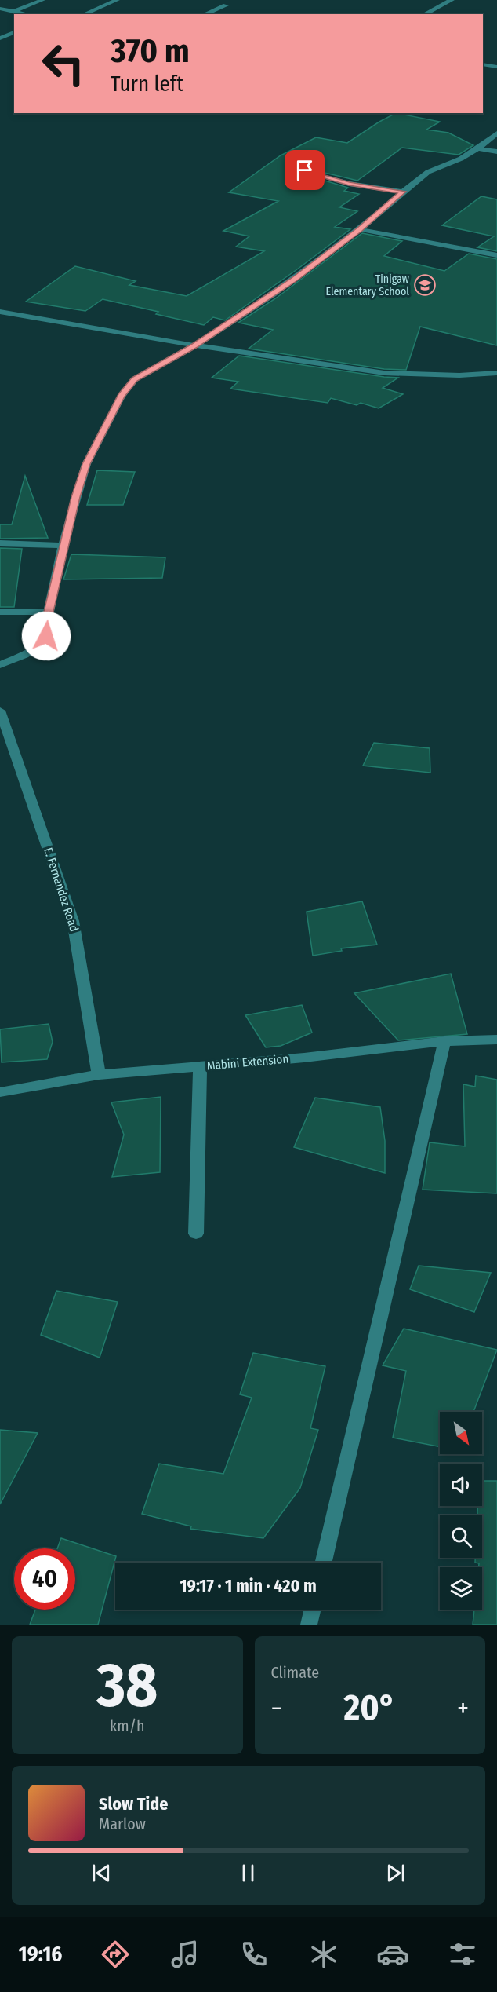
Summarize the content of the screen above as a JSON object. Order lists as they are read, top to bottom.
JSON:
{
  "streets": {
    "street": ["E. Fernandez Road", "Mabini Extension"]
  },
  "crossings": [
    ["E. Fernandez Road", "Mabini Extension"]
  ],
  "places": {
    "school or university": ["Tinigaw Elementary School"]
  },
  "north": "bottom right",
  "page": {
    "turn": ["370 m", "Turn left"],
    "limit": "40",
    "trip": "19:17 · 1 min · 420 m",
    "tile": [
      ["38", "km/h"],
      "Climate"
    ],
    "heat": ["−", "20°", "+"],
    "song": ["Slow Tide", "Marlow"],
    "tabs": "19:16"
  }
}
